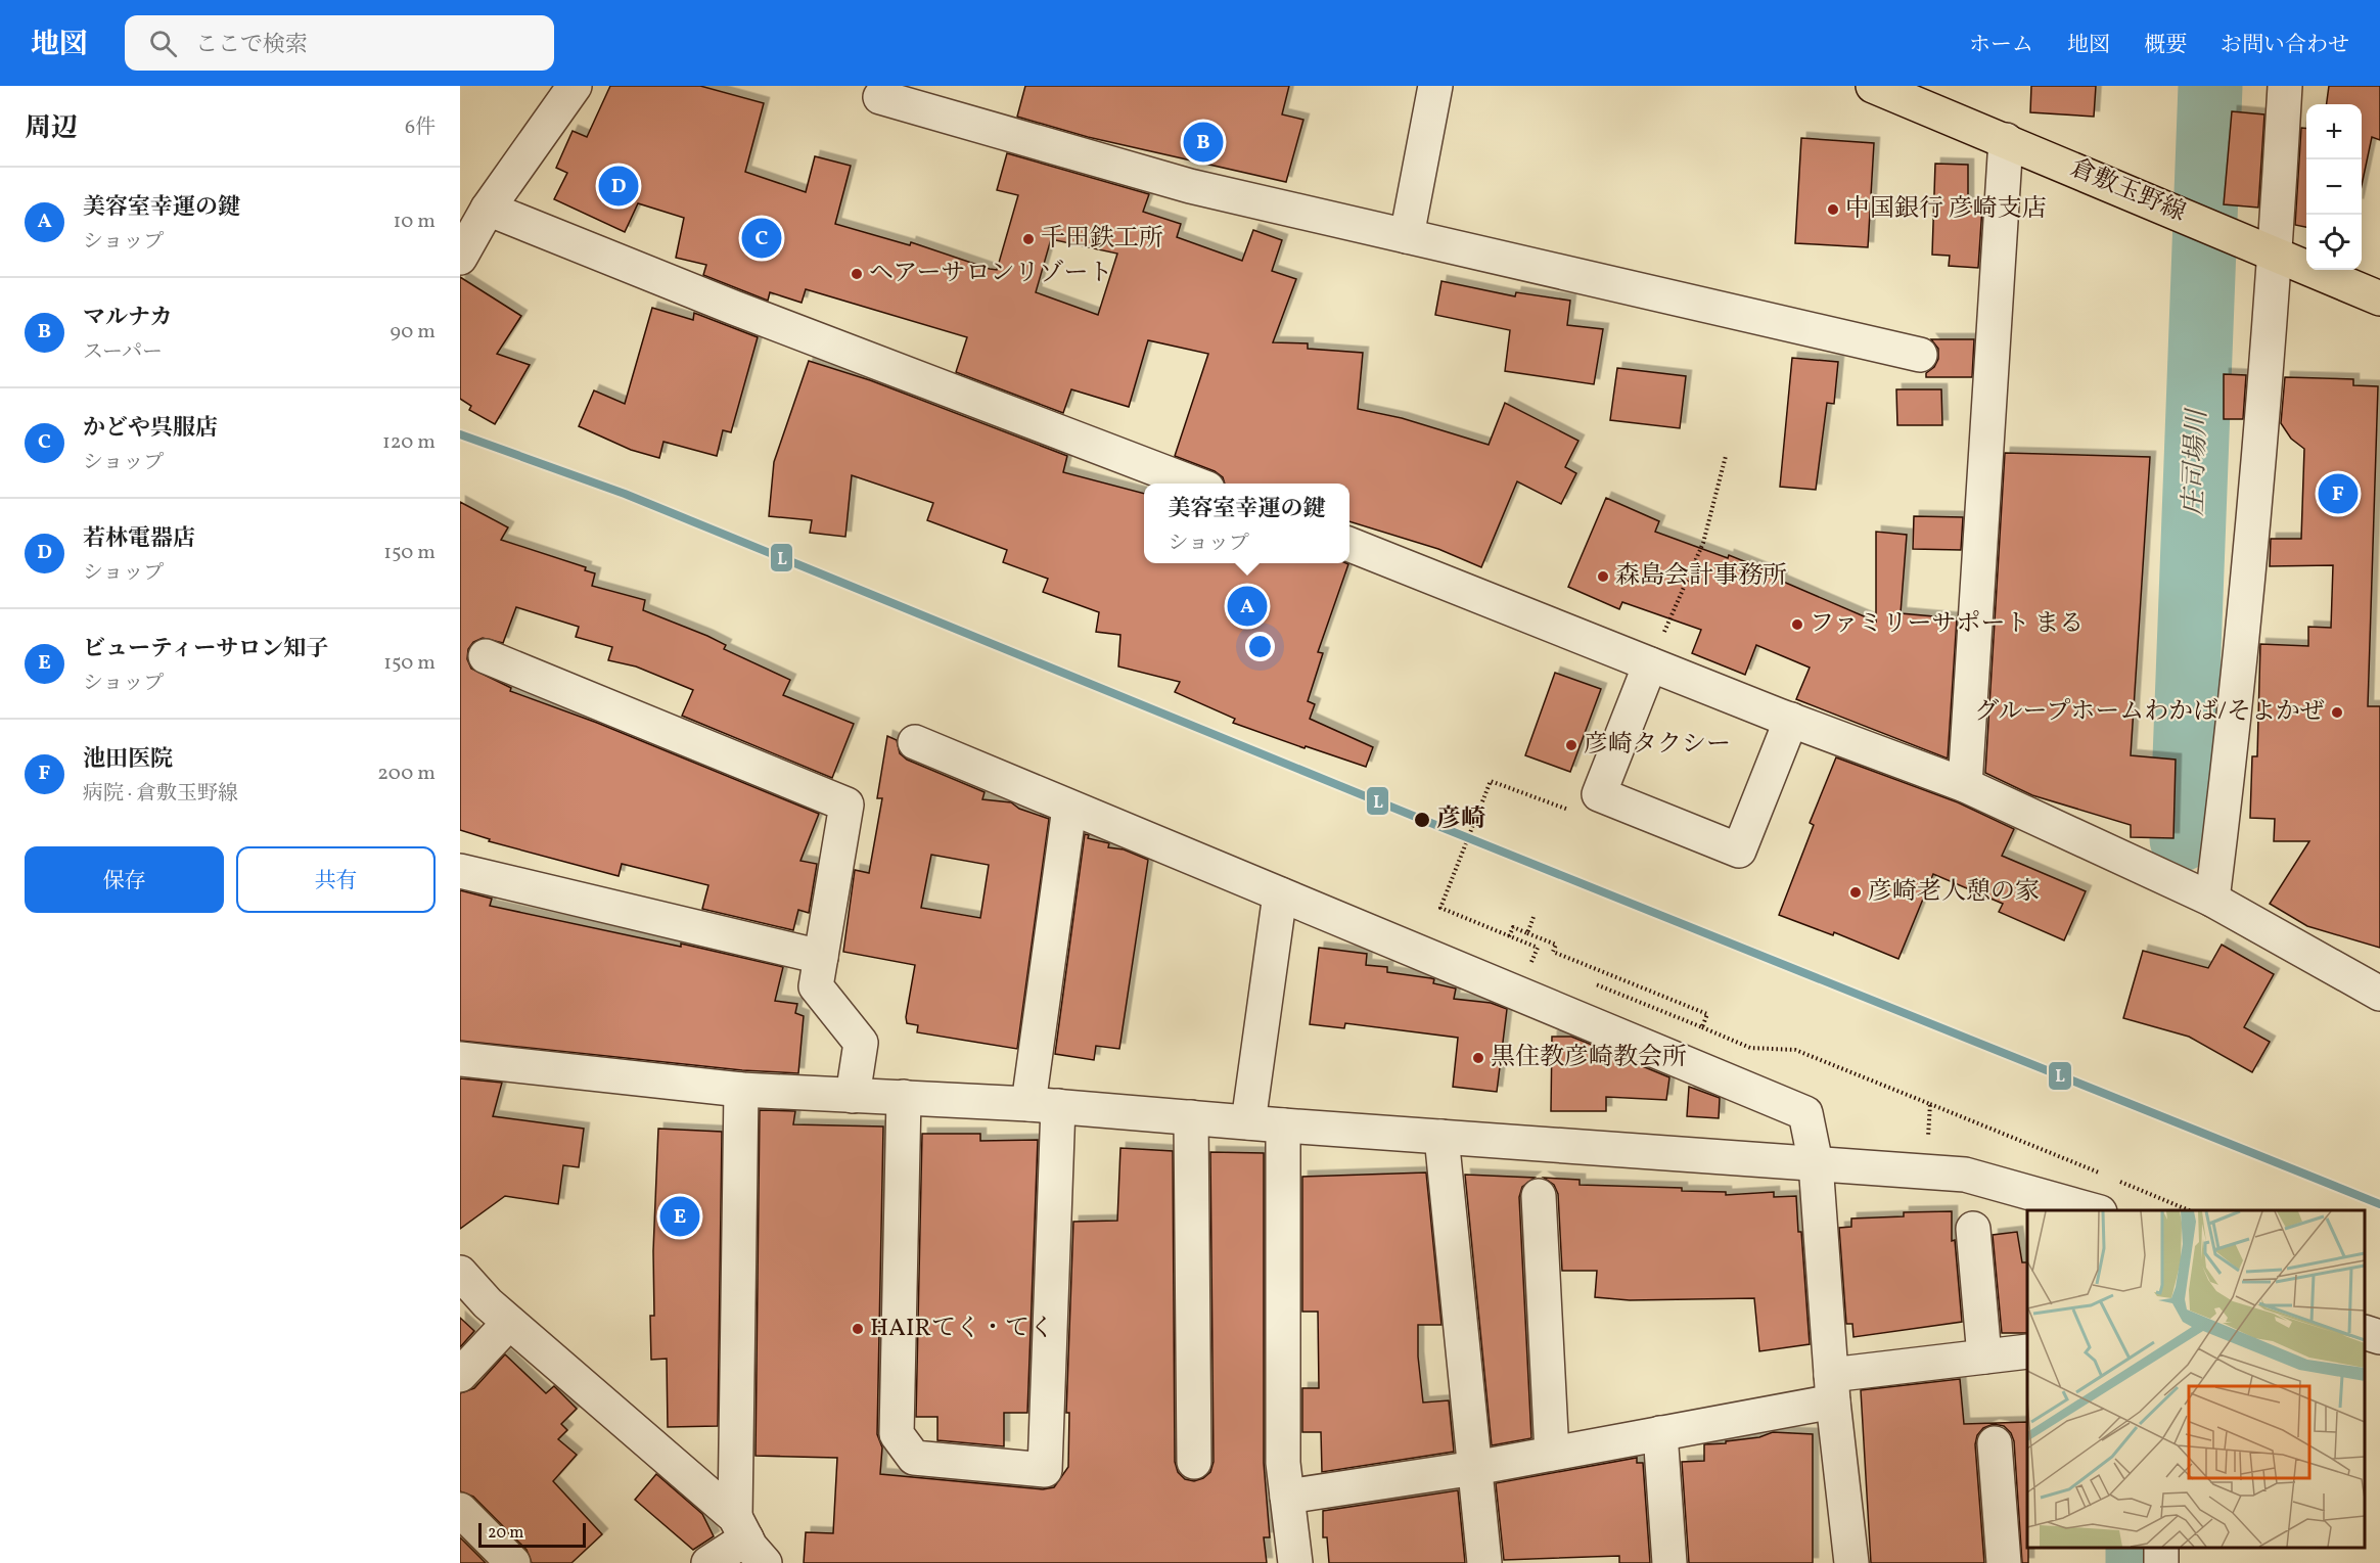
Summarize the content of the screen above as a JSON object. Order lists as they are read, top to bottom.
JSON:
{
  "streets": {
    "main road": ["倉敷玉野線"]
  },
  "water": ["庄司場川"],
  "places": [
    "中国銀行 彦崎支店",
    "千田鉄工所",
    "ヘアーサロンリゾート",
    "森島会計事務所",
    "ファミリーサポート まる",
    "グループホームわかば/そよかぜ",
    "彦崎タクシー",
    "彦崎",
    "彦崎老人憩の家",
    "黒住教彦崎教会所",
    "HAIRてく・てく"
  ],
  "lines": ["transit line L"],
  "scale_bar": "20 m",
  "page": {
    "header": "地図",
    "search": "ここで検索",
    "nav": [
      "ホーム",
      "地図",
      "概要",
      "お問い合わせ"
    ],
    "heading": ["周辺", "6件"],
    "map_buttons": ["+", "−"],
    "pins": [
      "B",
      "D",
      "C",
      "F",
      "A",
      "E"
    ],
    "list": [
      {
        "mark": "A",
        "name": "美容室幸運の鍵",
        "note": "ショップ",
        "value": "10 m"
      },
      {
        "mark": "B",
        "name": "マルナカ",
        "note": "スーパー",
        "value": "90 m"
      },
      {
        "mark": "C",
        "name": "かどや呉服店",
        "note": "ショップ",
        "value": "120 m"
      },
      {
        "mark": "D",
        "name": "若林電器店",
        "note": "ショップ",
        "value": "150 m"
      },
      {
        "mark": "E",
        "name": "ビューティーサロン知子",
        "note": "ショップ",
        "value": "150 m"
      },
      {
        "mark": "F",
        "name": "池田医院",
        "note": "病院 · 倉敷玉野線",
        "value": "200 m"
      }
    ],
    "popup": ["美容室幸運の鍵", "ショップ"],
    "buttons": ["保存", "共有"],
    "scale": "20 m"
  }
}
